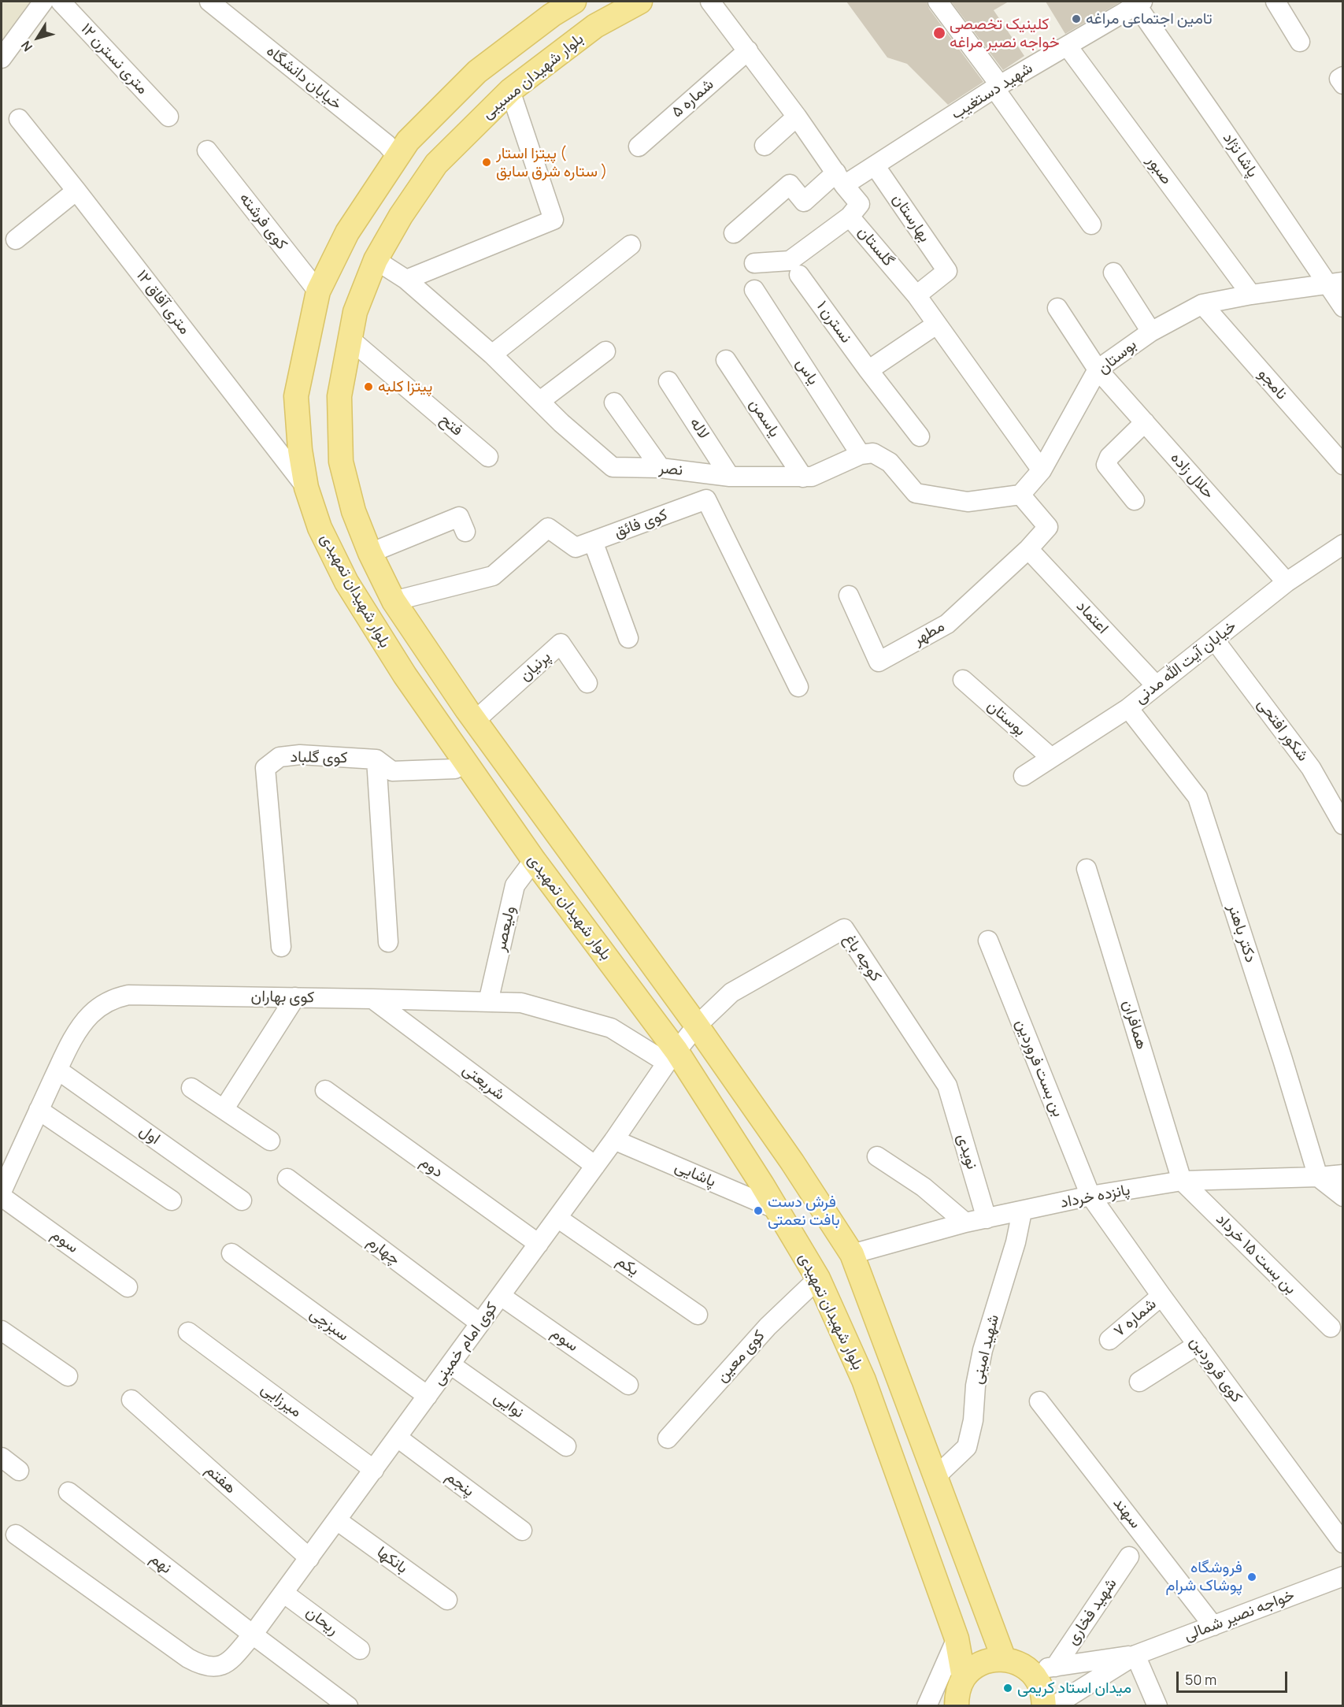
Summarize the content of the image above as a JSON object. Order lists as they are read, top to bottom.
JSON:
{
  "streets": {
    "main road": ["بلوار شهیدان مسیبی", "بلوار شهیدان تمهیدی"],
    "street": [
      "۱۲ متری نسترن",
      "خیابان دانشگاه",
      "شهید دستغیب",
      "شماره ۵",
      "پاشا نژاد",
      "صبور",
      "بهارستان",
      "کوی فرشته",
      "گلستان",
      "۱۲ متری آفاق",
      "نسترن ۱",
      "بوستان",
      "یاس",
      "نامجو",
      "یاسمن",
      "فتح",
      "لاله",
      "نصر",
      "حلال زاده",
      "کوی فائق",
      "اعتماد",
      "مطهر",
      "خیابان آیت الله مدنی",
      "پرنیان",
      "شکور افتحی",
      "کوی گلباد",
      "ولیعصر",
      "دکتر باهنر",
      "کوچه باغ",
      "کوی بهاران",
      "همافران",
      "بن بست فروردین",
      "شریعتی",
      "اول",
      "نویدی",
      "دوم",
      "پاشایی",
      "پانزده خرداد",
      "سوم",
      "چهارم",
      "بن بست ۱۵ خرداد",
      "یکم",
      "شماره ۷",
      "سبزچی",
      "کوی امام خمینی",
      "شهید امینی",
      "کوی معین",
      "کوی فروردین",
      "میرزایی",
      "نوایی",
      "هفتم",
      "پنجم",
      "سهند",
      "بانکها",
      "نهم",
      "شهید فخاری",
      "خواجه نصیر شمالی",
      "ریحان"
    ]
  },
  "crossings": [
    ["بلوار شهیدان مسیبی", "بلوار شهیدان تمهیدی"],
    ["خیابان دانشگاه", "بلوار شهیدان تمهیدی"],
    ["شهید دستغیب", "پاشا نژاد"],
    ["شهید دستغیب", "صبور"],
    ["شهید دستغیب", "بهارستان"],
    ["شهید دستغیب", "گلستان"],
    ["شماره ۵", "گلستان"],
    ["پاشا نژاد", "بوستان"],
    ["صبور", "بوستان"],
    ["بهارستان", "گلستان"],
    ["کوی فرشته", "بلوار شهیدان تمهیدی"],
    ["گلستان", "بوستان"],
    ["۱۲ متری آفاق", "بلوار شهیدان تمهیدی"],
    ["بوستان", "نامجو"],
    ["بوستان", "حلال زاده"],
    ["بوستان", "خیابان آیت الله مدنی"],
    ["یاس", "نصر"],
    ["یاسمن", "نصر"],
    ["فتح", "بلوار شهیدان تمهیدی"],
    ["لاله", "نصر"],
    ["نصر", "بلوار شهیدان تمهیدی"],
    ["حلال زاده", "خیابان آیت الله مدنی"],
    ["کوی فائق", "بلوار شهیدان تمهیدی"],
    ["بلوار شهیدان تمهیدی", "پرنیان"],
    ["بلوار شهیدان تمهیدی", "کوی گلباد"],
    ["بلوار شهیدان تمهیدی", "ولیعصر"],
    ["بلوار شهیدان تمهیدی", "کوچه باغ"],
    ["بلوار شهیدان تمهیدی", "کوی بهاران"],
    ["بلوار شهیدان تمهیدی", "پاشایی"],
    ["بلوار شهیدان تمهیدی", "پانزده خرداد"],
    ["بلوار شهیدان تمهیدی", "کوی امام خمینی"],
    ["بلوار شهیدان تمهیدی", "شهید امینی"],
    ["بلوار شهیدان تمهیدی", "کوی معین"],
    ["اعتماد", "مطهر"],
    ["اعتماد", "خیابان آیت الله مدنی"],
    ["خیابان آیت الله مدنی", "شکور افتحی"],
    ["خیابان آیت الله مدنی", "دکتر باهنر"],
    ["ولیعصر", "کوی بهاران"],
    ["دکتر باهنر", "پانزده خرداد"],
    ["کوچه باغ", "نویدی"],
    ["کوچه باغ", "کوی امام خمینی"],
    ["کوی بهاران", "شریعتی"],
    ["کوی بهاران", "اول"],
    ["کوی بهاران", "کوی امام خمینی"],
    ["همافران", "پانزده خرداد"],
    ["همافران", "بن بست ۱۵ خرداد"],
    ["بن بست فروردین", "پانزده خرداد"],
    ["بن بست فروردین", "کوی فروردین"],
    ["شریعتی", "کوی امام خمینی"],
    ["نویدی", "پانزده خرداد"],
    ["دوم", "کوی امام خمینی"],
    ["پاشایی", "کوی امام خمینی"],
    ["پانزده خرداد", "بن بست ۱۵ خرداد"],
    ["پانزده خرداد", "شهید امینی"],
    ["پانزده خرداد", "کوی فروردین"],
    ["سوم", "کوی امام خمینی"],
    ["چهارم", "کوی امام خمینی"],
    ["یکم", "کوی امام خمینی"],
    ["شماره ۷", "کوی فروردین"],
    ["سبزچی", "کوی امام خمینی"],
    ["کوی امام خمینی", "میرزایی"],
    ["کوی امام خمینی", "نوایی"],
    ["کوی امام خمینی", "هفتم"],
    ["کوی امام خمینی", "پنجم"],
    ["کوی امام خمینی", "بانکها"],
    ["کوی امام خمینی", "نهم"],
    ["کوی امام خمینی", "ریحان"],
    ["سهند", "خواجه نصیر شمالی"]
  ],
  "places": [
    "تامین اجتماعی مراغه",
    "کلینیک تخصصی خواجه نصیر مراغه",
    "پیتزا استار ( ستاره شرق سابق )",
    "پیتزا کلبه",
    "فرش دست بافت نعمتی",
    "فروشگاه پوشاک شرام",
    "میدان استاد کریمی"
  ],
  "scale_bar": "50 m",
  "north": "bottom left"
}
